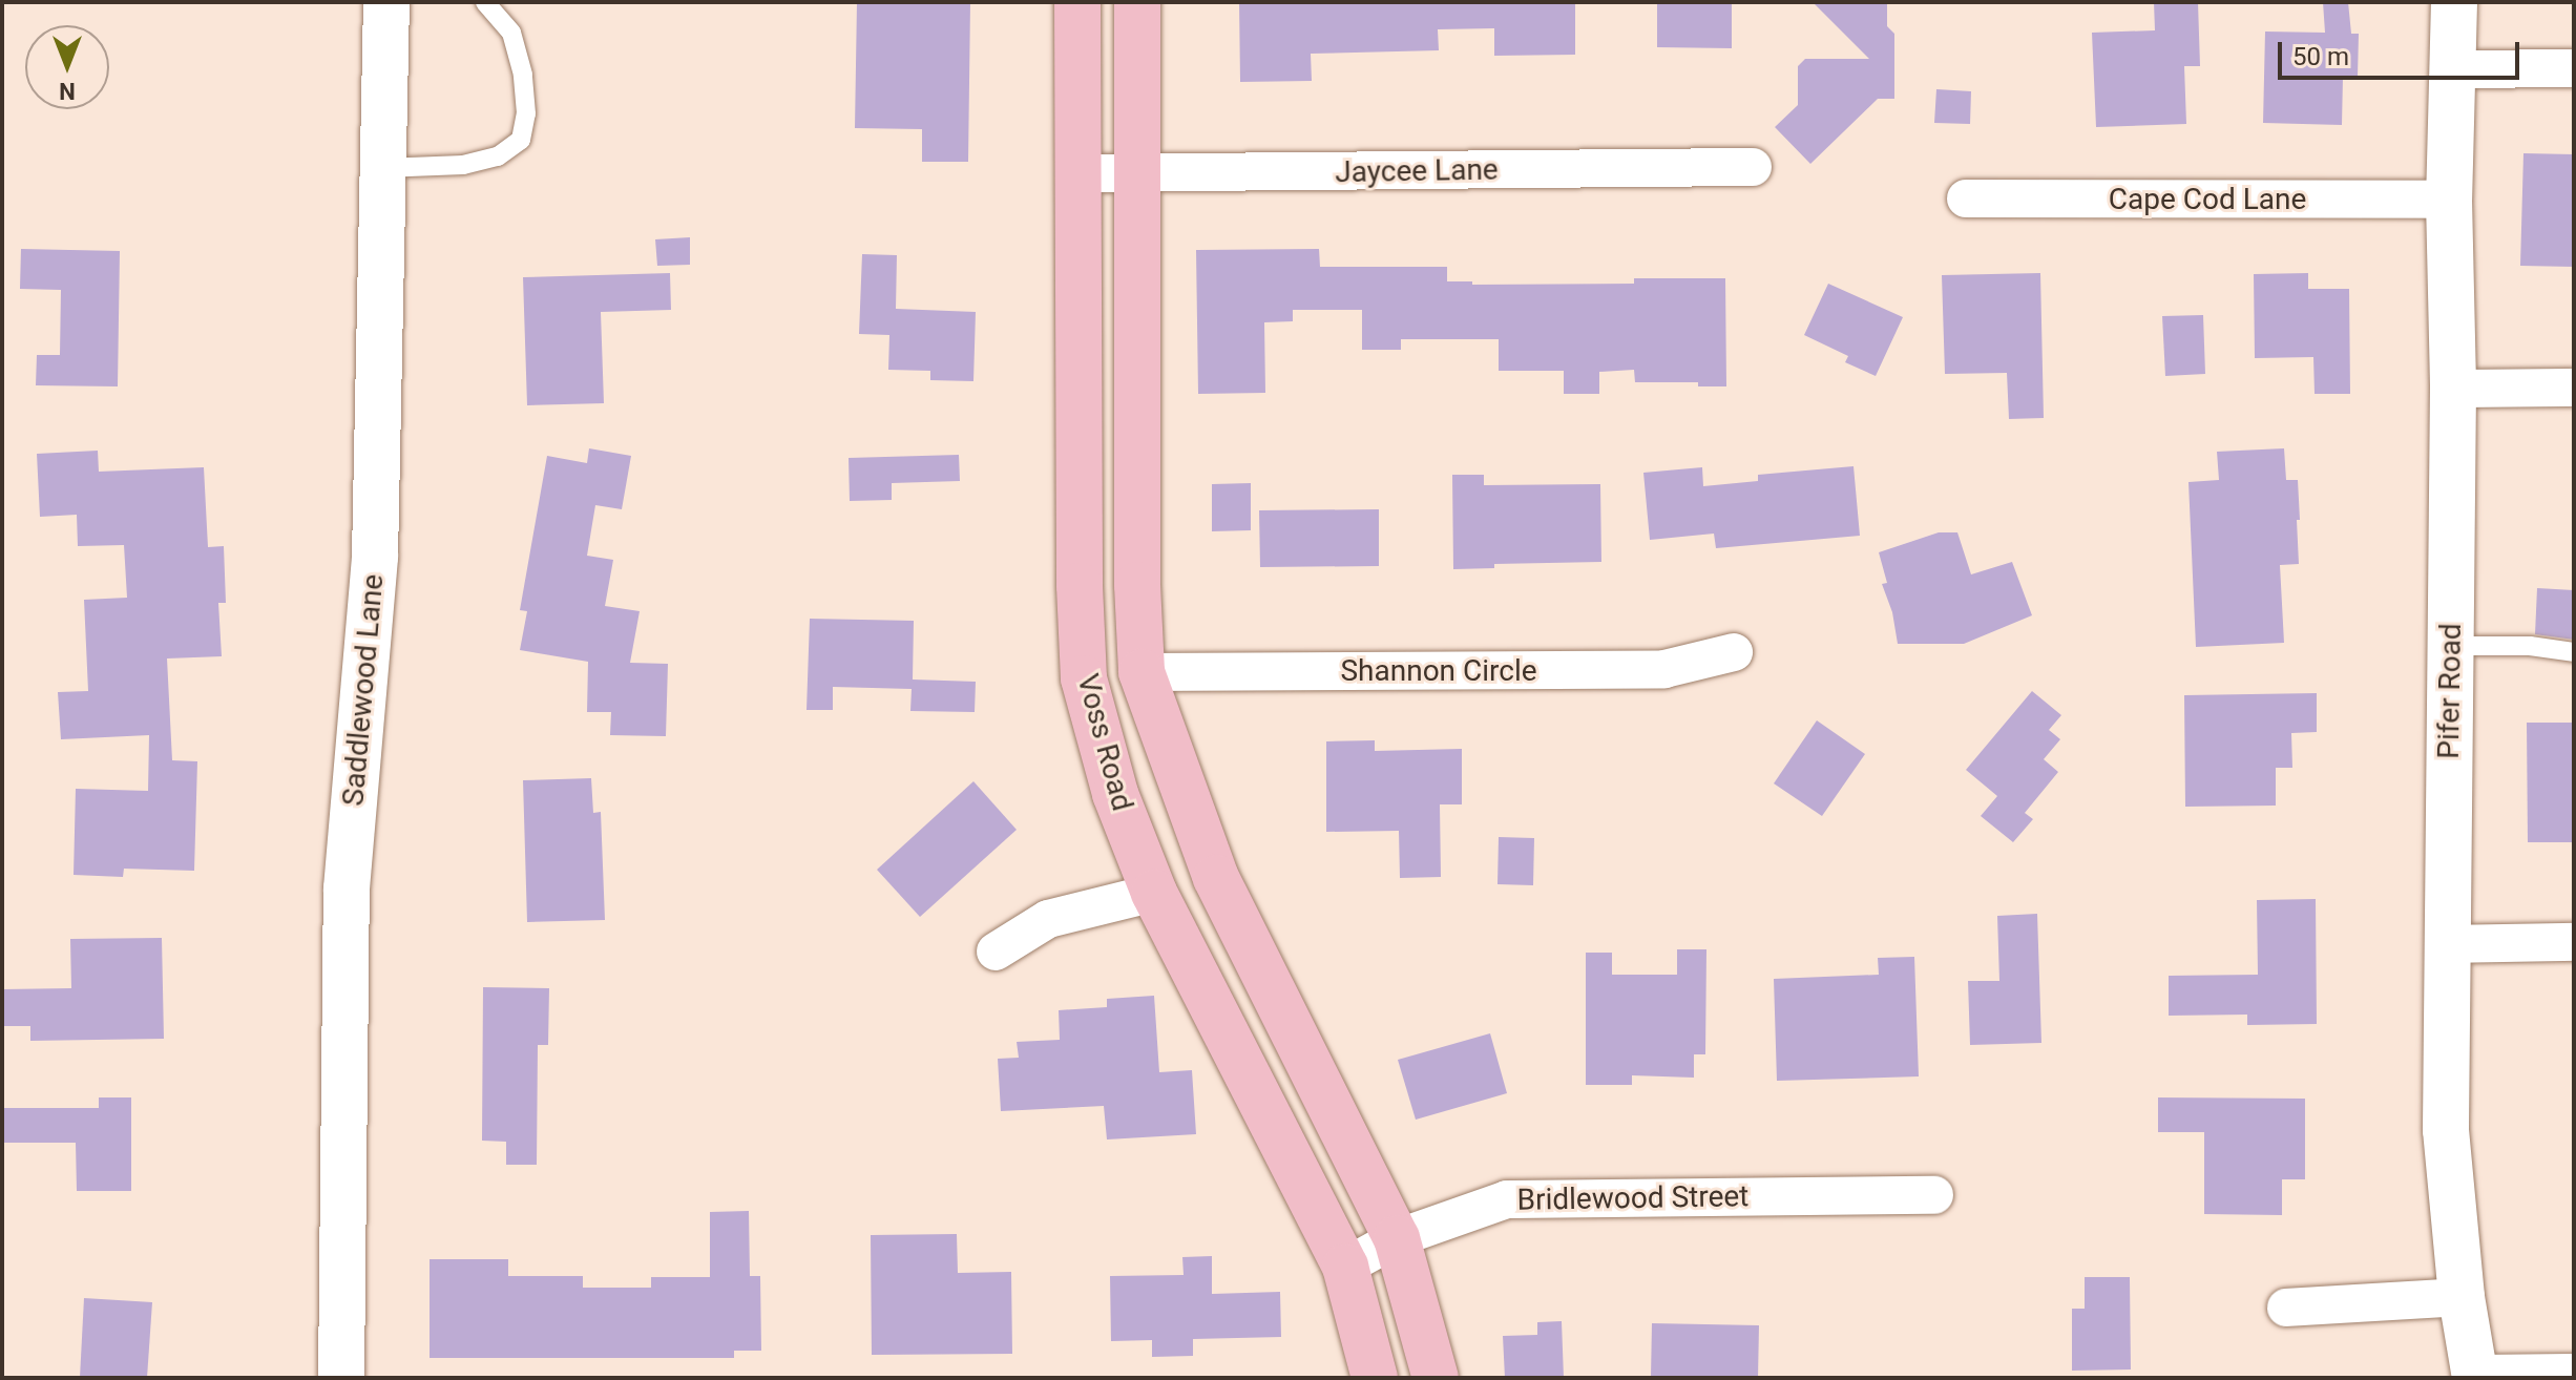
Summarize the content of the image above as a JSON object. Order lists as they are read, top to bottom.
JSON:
{
  "streets": {
    "main road": ["Voss Road"],
    "street": [
      "Jaycee Lane",
      "Cape Cod Lane",
      "Shannon Circle",
      "Saddlewood Lane",
      "Pifer Road",
      "Bridlewood Street"
    ]
  },
  "crossings": [
    ["Jaycee Lane", "Voss Road"],
    ["Cape Cod Lane", "Pifer Road"],
    ["Shannon Circle", "Voss Road"],
    ["Voss Road", "Bridlewood Street"]
  ],
  "scale_bar": "50 m",
  "north": "bottom"
}
